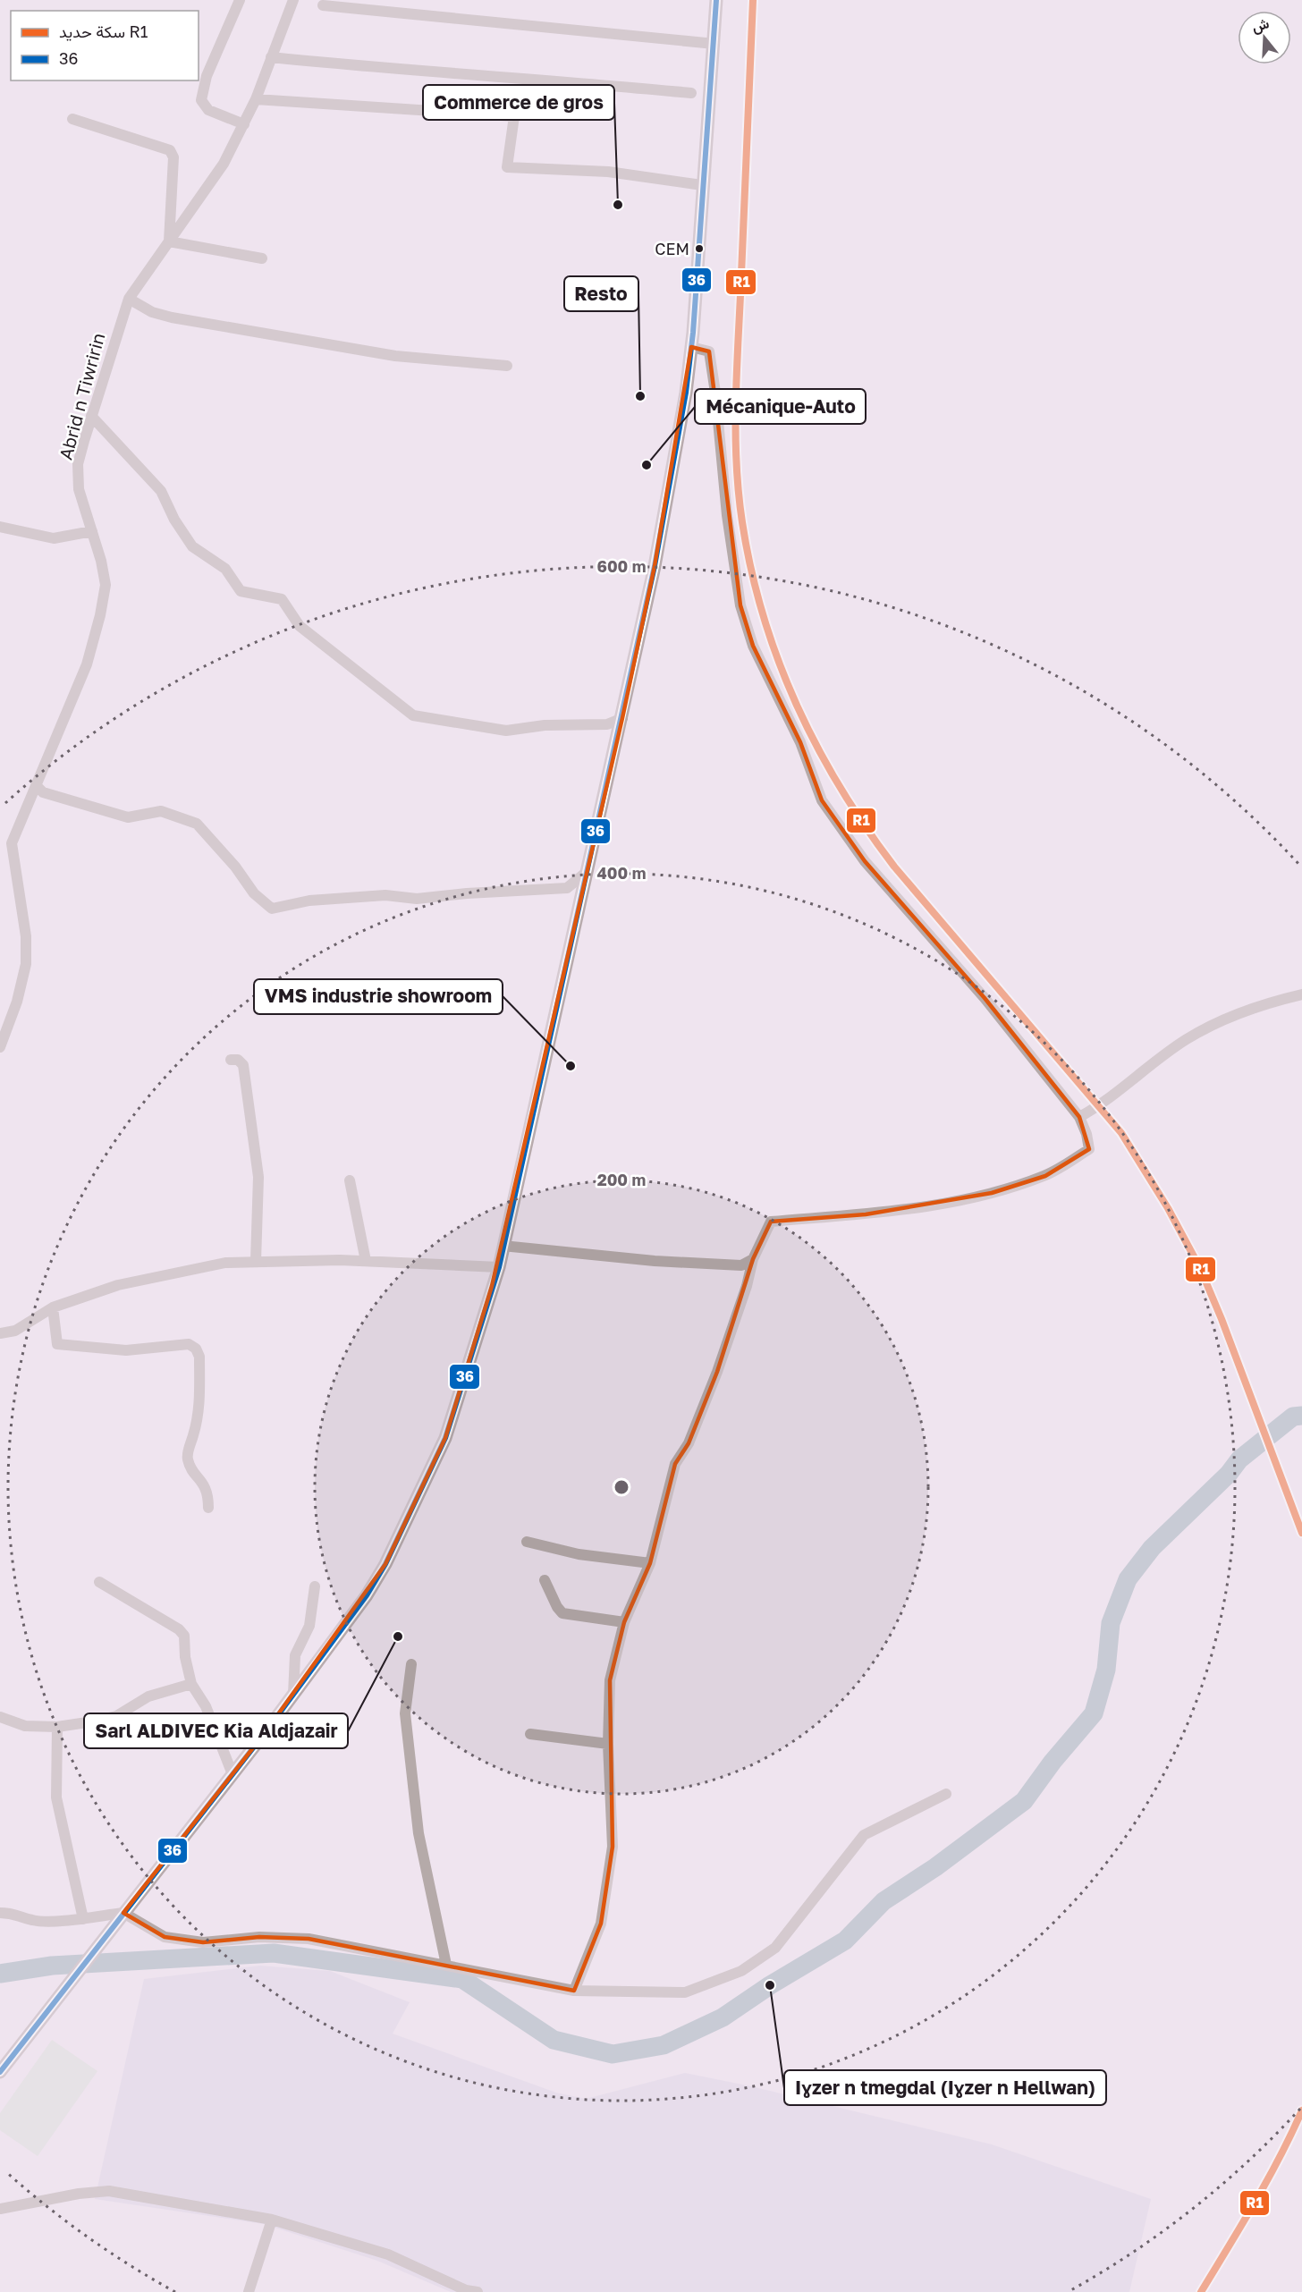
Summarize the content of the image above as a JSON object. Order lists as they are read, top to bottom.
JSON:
{
  "streets": {
    "street": ["Abrid n Tiwririn"]
  },
  "places": [
    "Commerce de gros",
    "CEM",
    "Resto",
    "Mécanique-Auto",
    "VMS industrie showroom",
    "Sarl ALDIVEC Kia Aldjazair",
    "Iɣzer n tmegdal (Iɣzer n Hellwan)"
  ],
  "lines": ["rail line R1", "transit line 36"],
  "legend": ["سكة حديد R1", "36"],
  "north": "top",
  "rings": ["600 m", "400 m", "200 m"]
}
